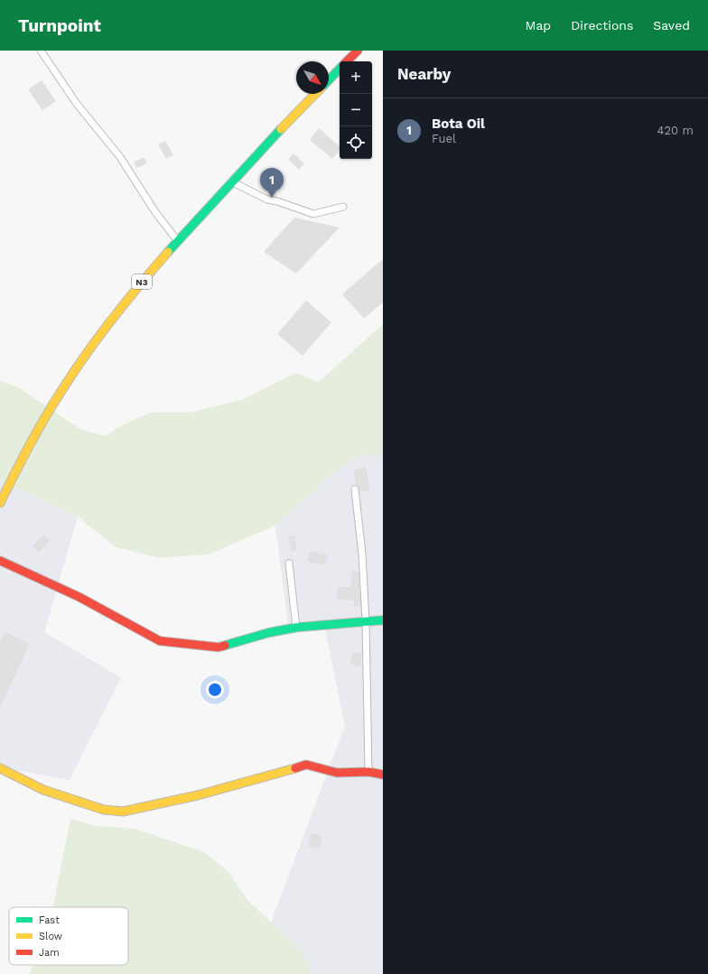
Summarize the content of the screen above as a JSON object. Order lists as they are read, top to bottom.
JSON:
{
  "streets": {
    "main road": ["N3"]
  },
  "legend": ["Fast", "Slow", "Jam"],
  "north": "bottom right",
  "page": {
    "header": "Turnpoint",
    "nav": ["Map", "Directions", "Saved"],
    "heading": "Nearby",
    "map_buttons": ["+", "−"],
    "list": [
      {
        "mark": "1",
        "name": "Bota Oil",
        "note": "Fuel",
        "value": "420 m"
      }
    ],
    "pins": "1"
  }
}
